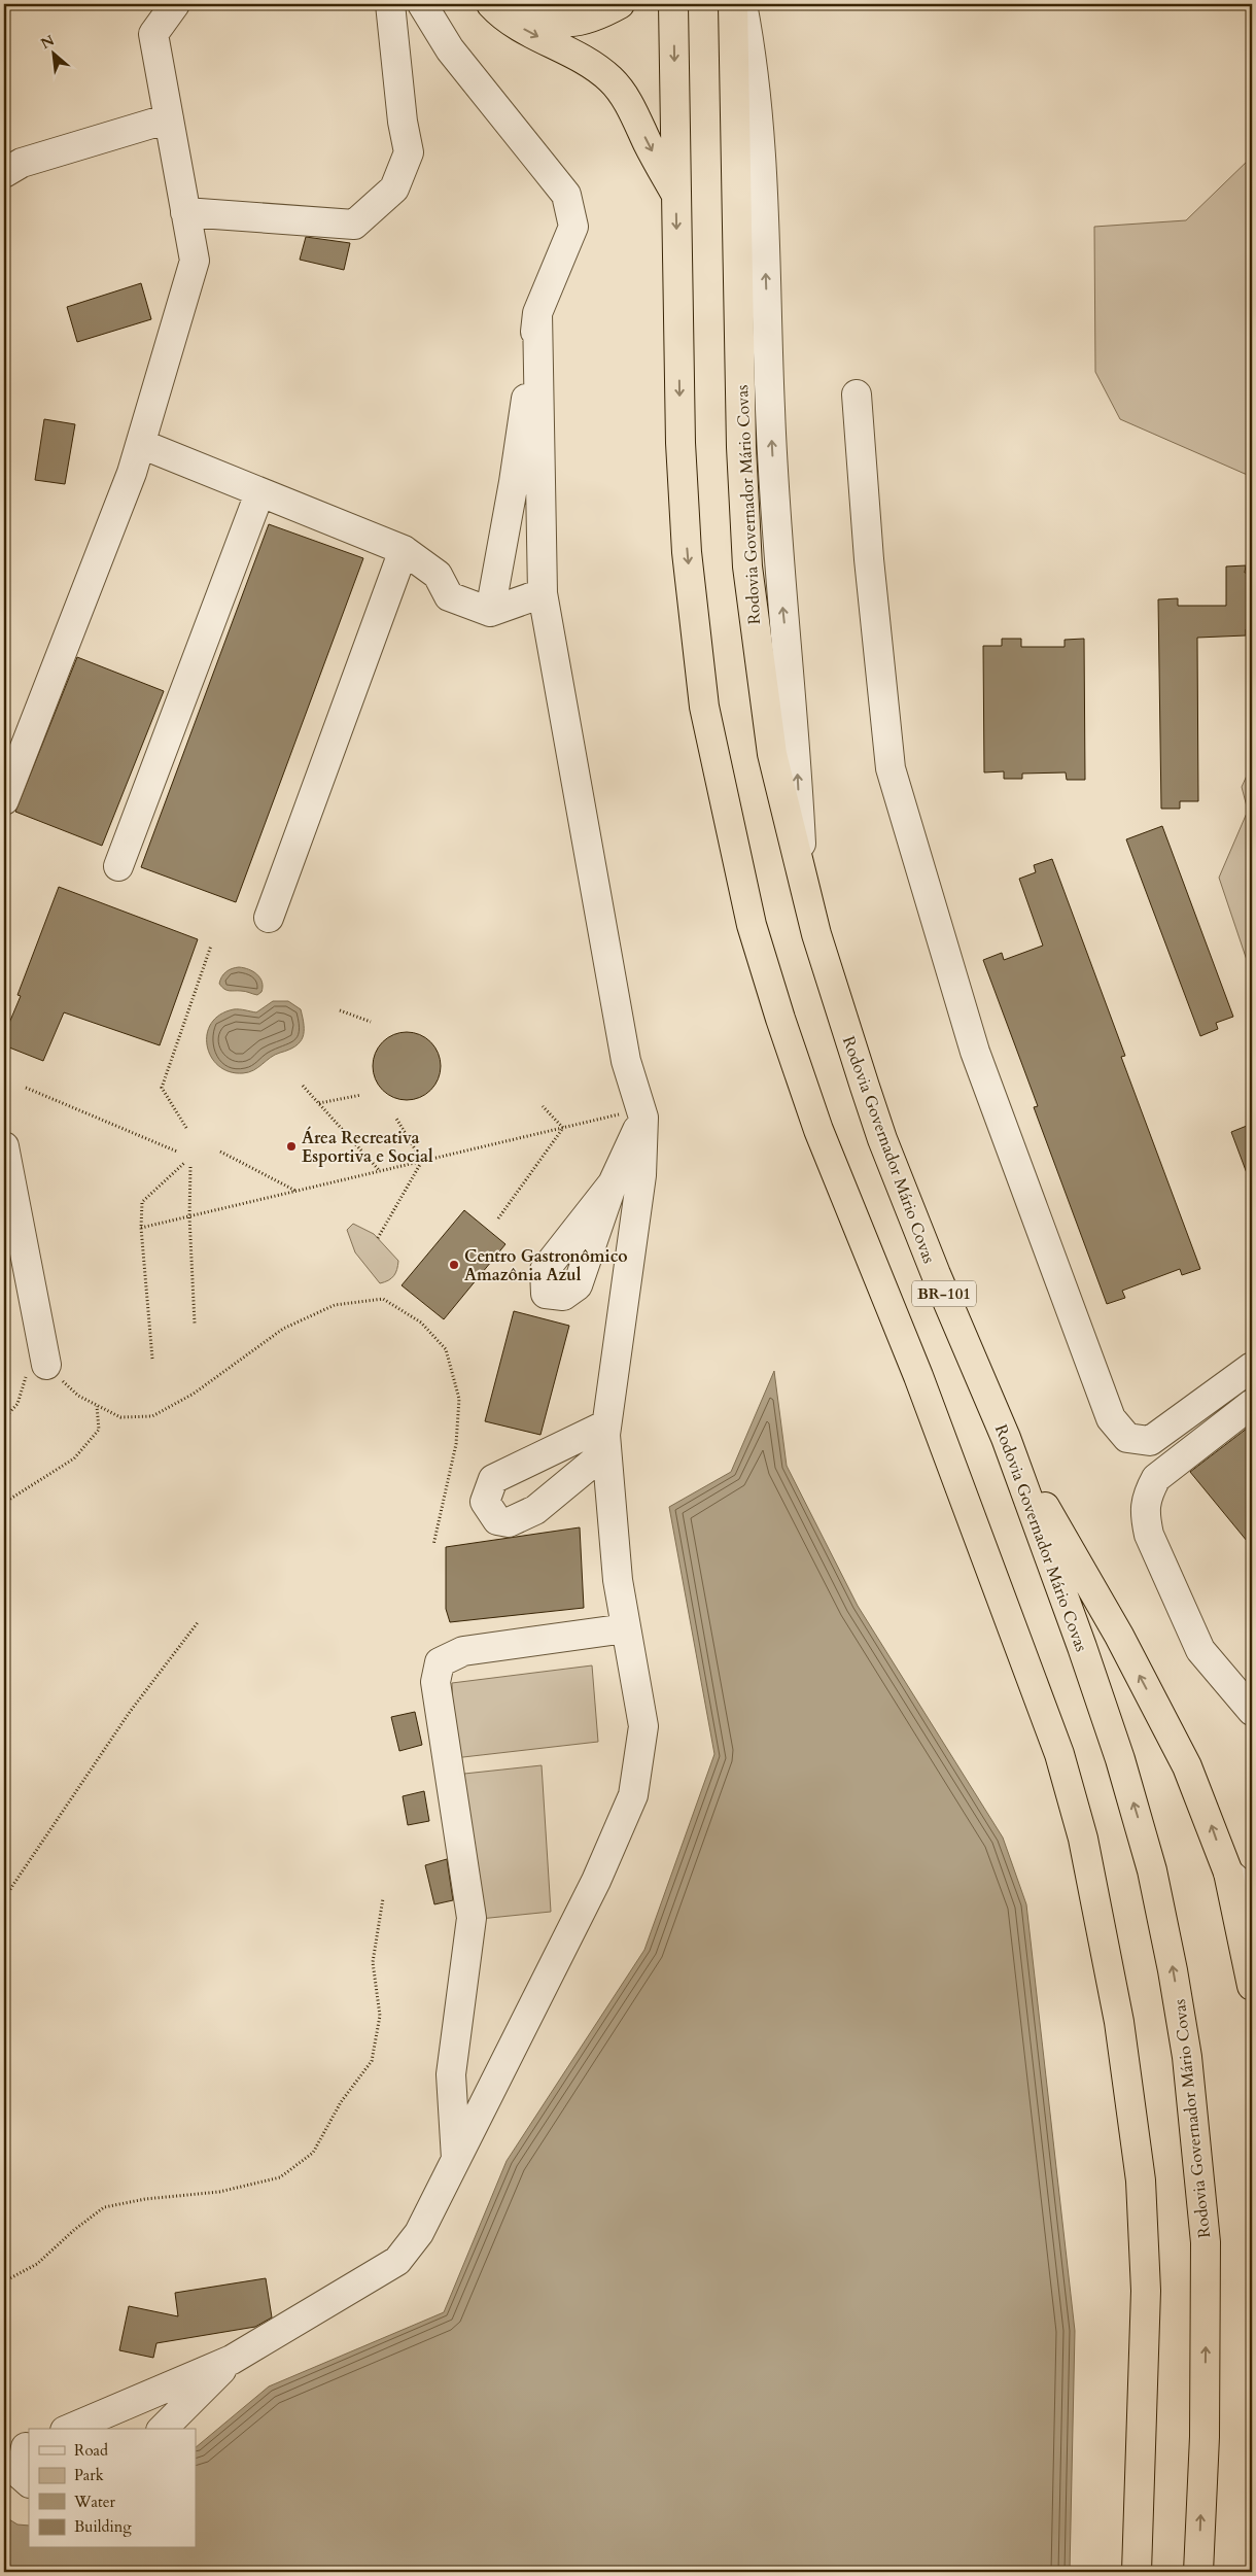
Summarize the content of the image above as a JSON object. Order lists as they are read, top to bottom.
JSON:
{
  "streets": {
    "highway": ["Rodovia Governador Mário Covas", "BR-101"]
  },
  "places": ["Área Recreativa Esportiva e Social", "Centro Gastronômico Amazônia Azul"],
  "legend": [
    "Road",
    "Park",
    "Water",
    "Building"
  ],
  "north": "top left"
}
